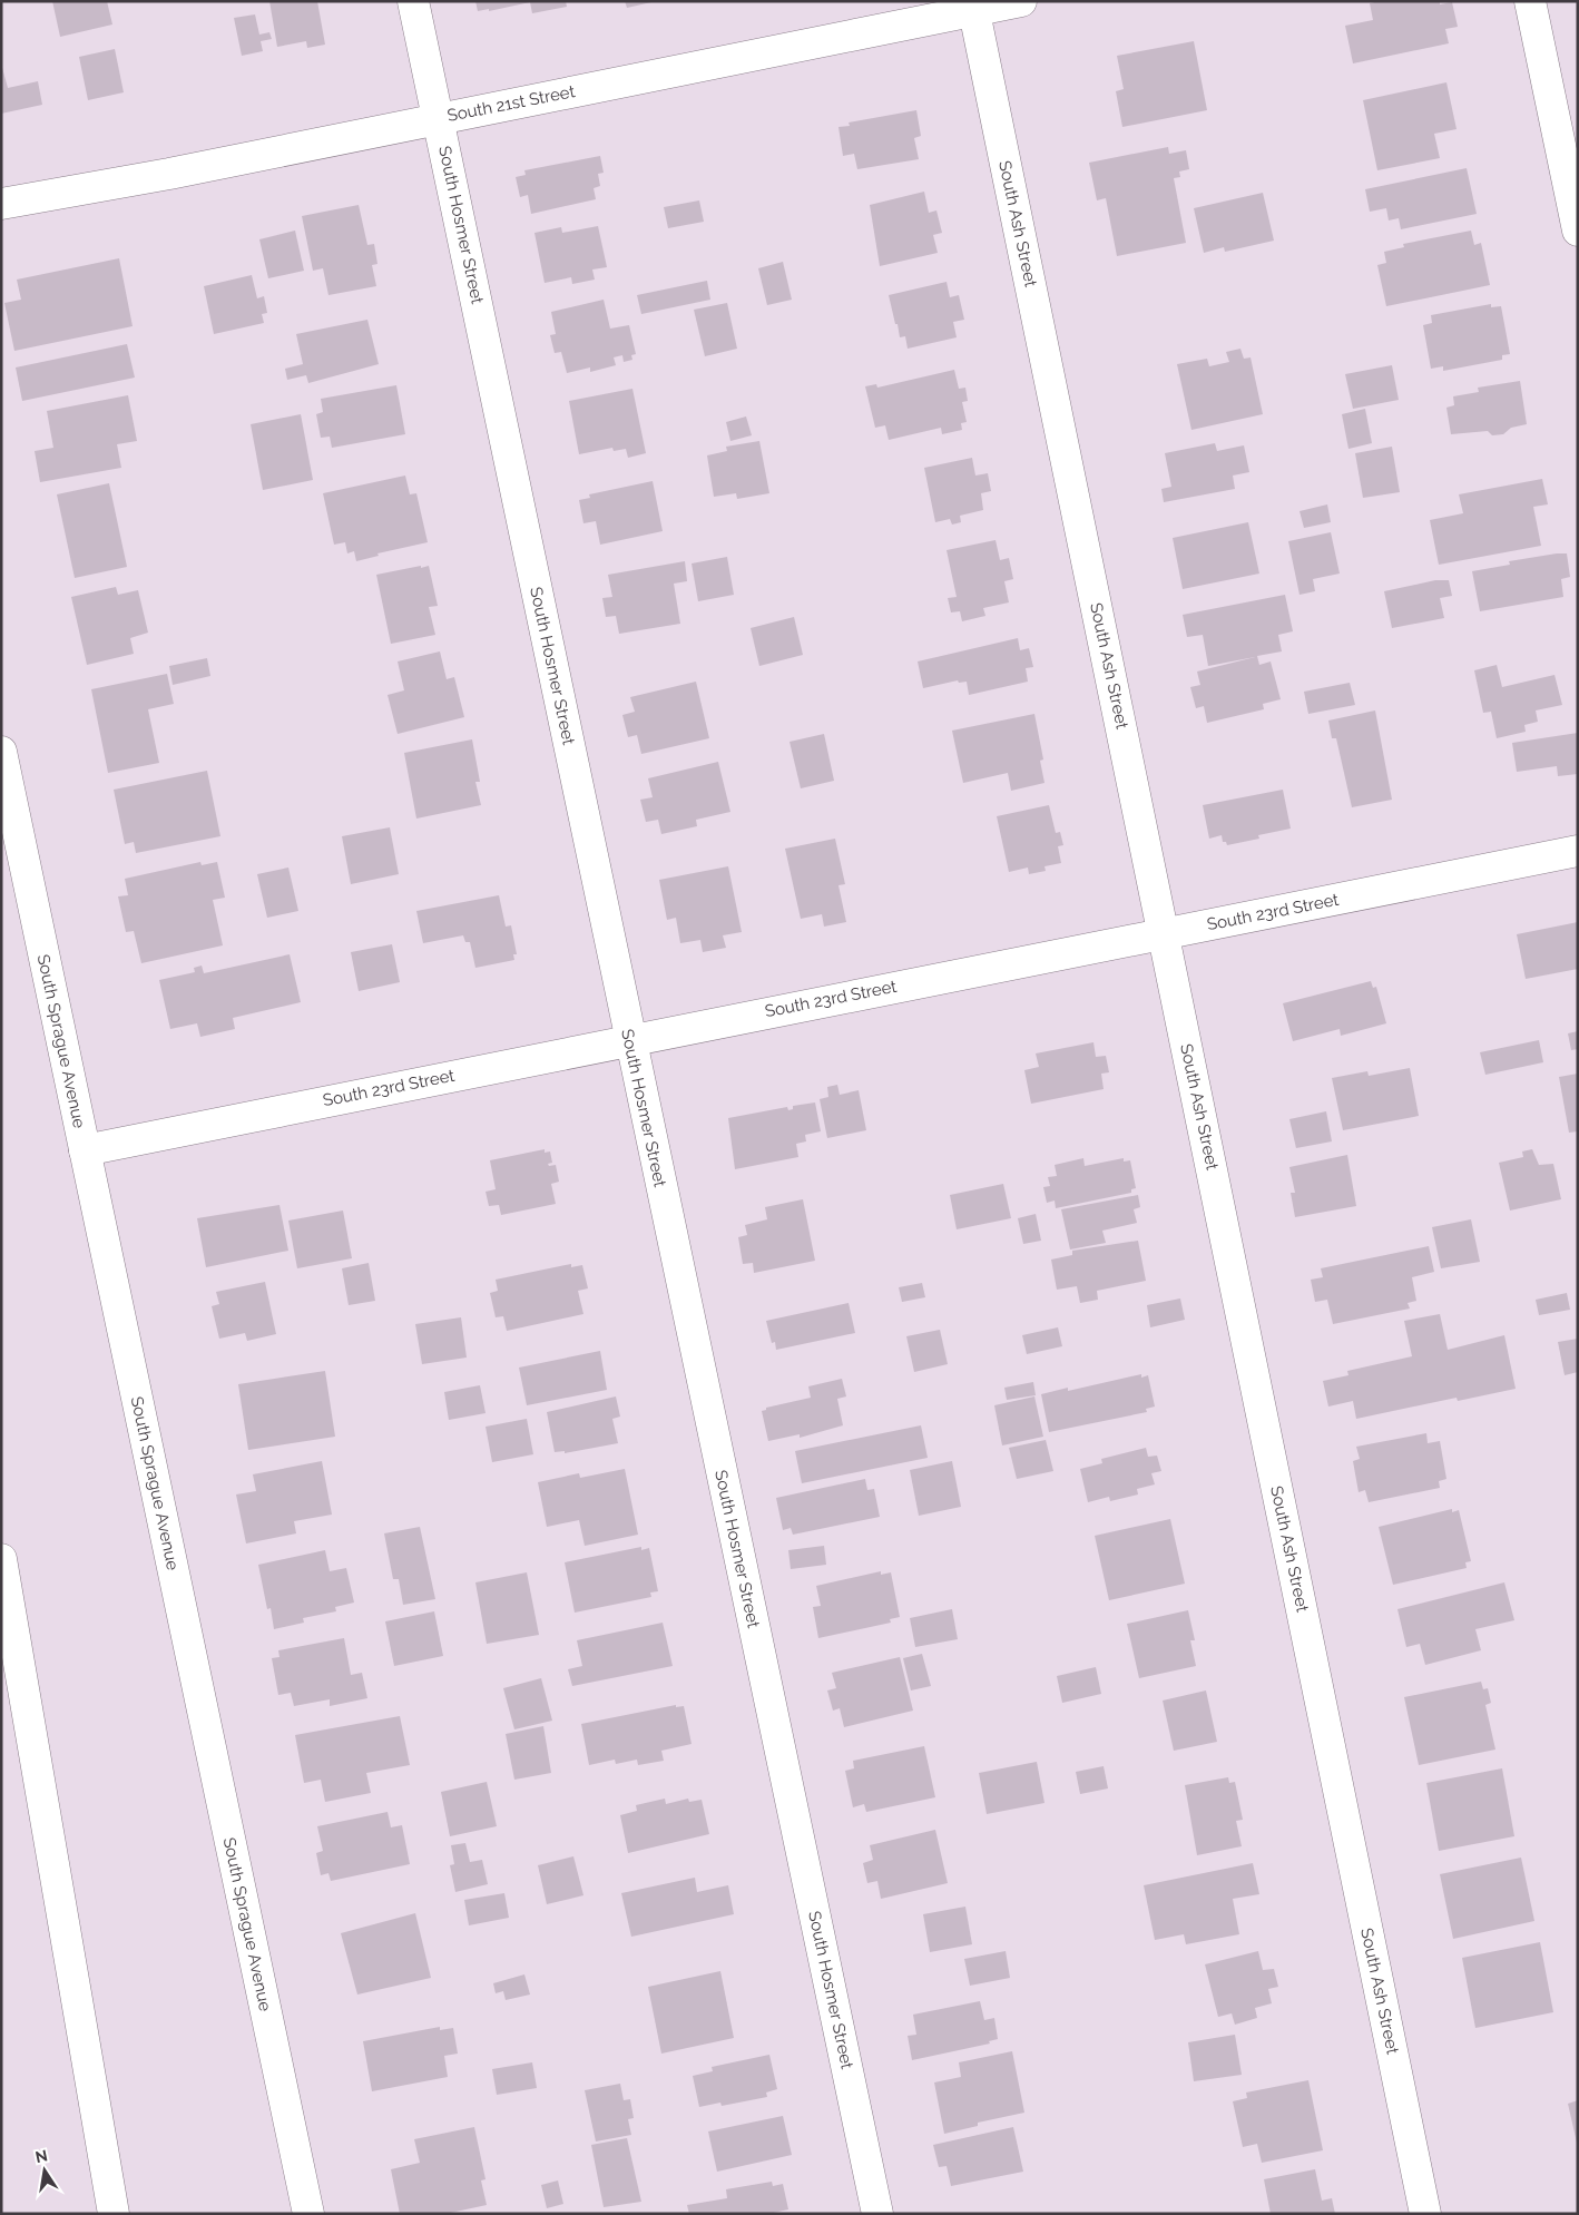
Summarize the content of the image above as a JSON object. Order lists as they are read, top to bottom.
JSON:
{
  "streets": {
    "main road": [
      "South 21st Street",
      "South Ash Street",
      "South Hosmer Street",
      "South 23rd Street",
      "South Sprague Avenue"
    ]
  },
  "crossings": [
    ["South 21st Street", "South Ash Street"],
    ["South 21st Street", "South Hosmer Street"],
    ["South Ash Street", "South 23rd Street"],
    ["South Hosmer Street", "South 23rd Street"],
    ["South 23rd Street", "South Sprague Avenue"]
  ],
  "north": "top"
}
